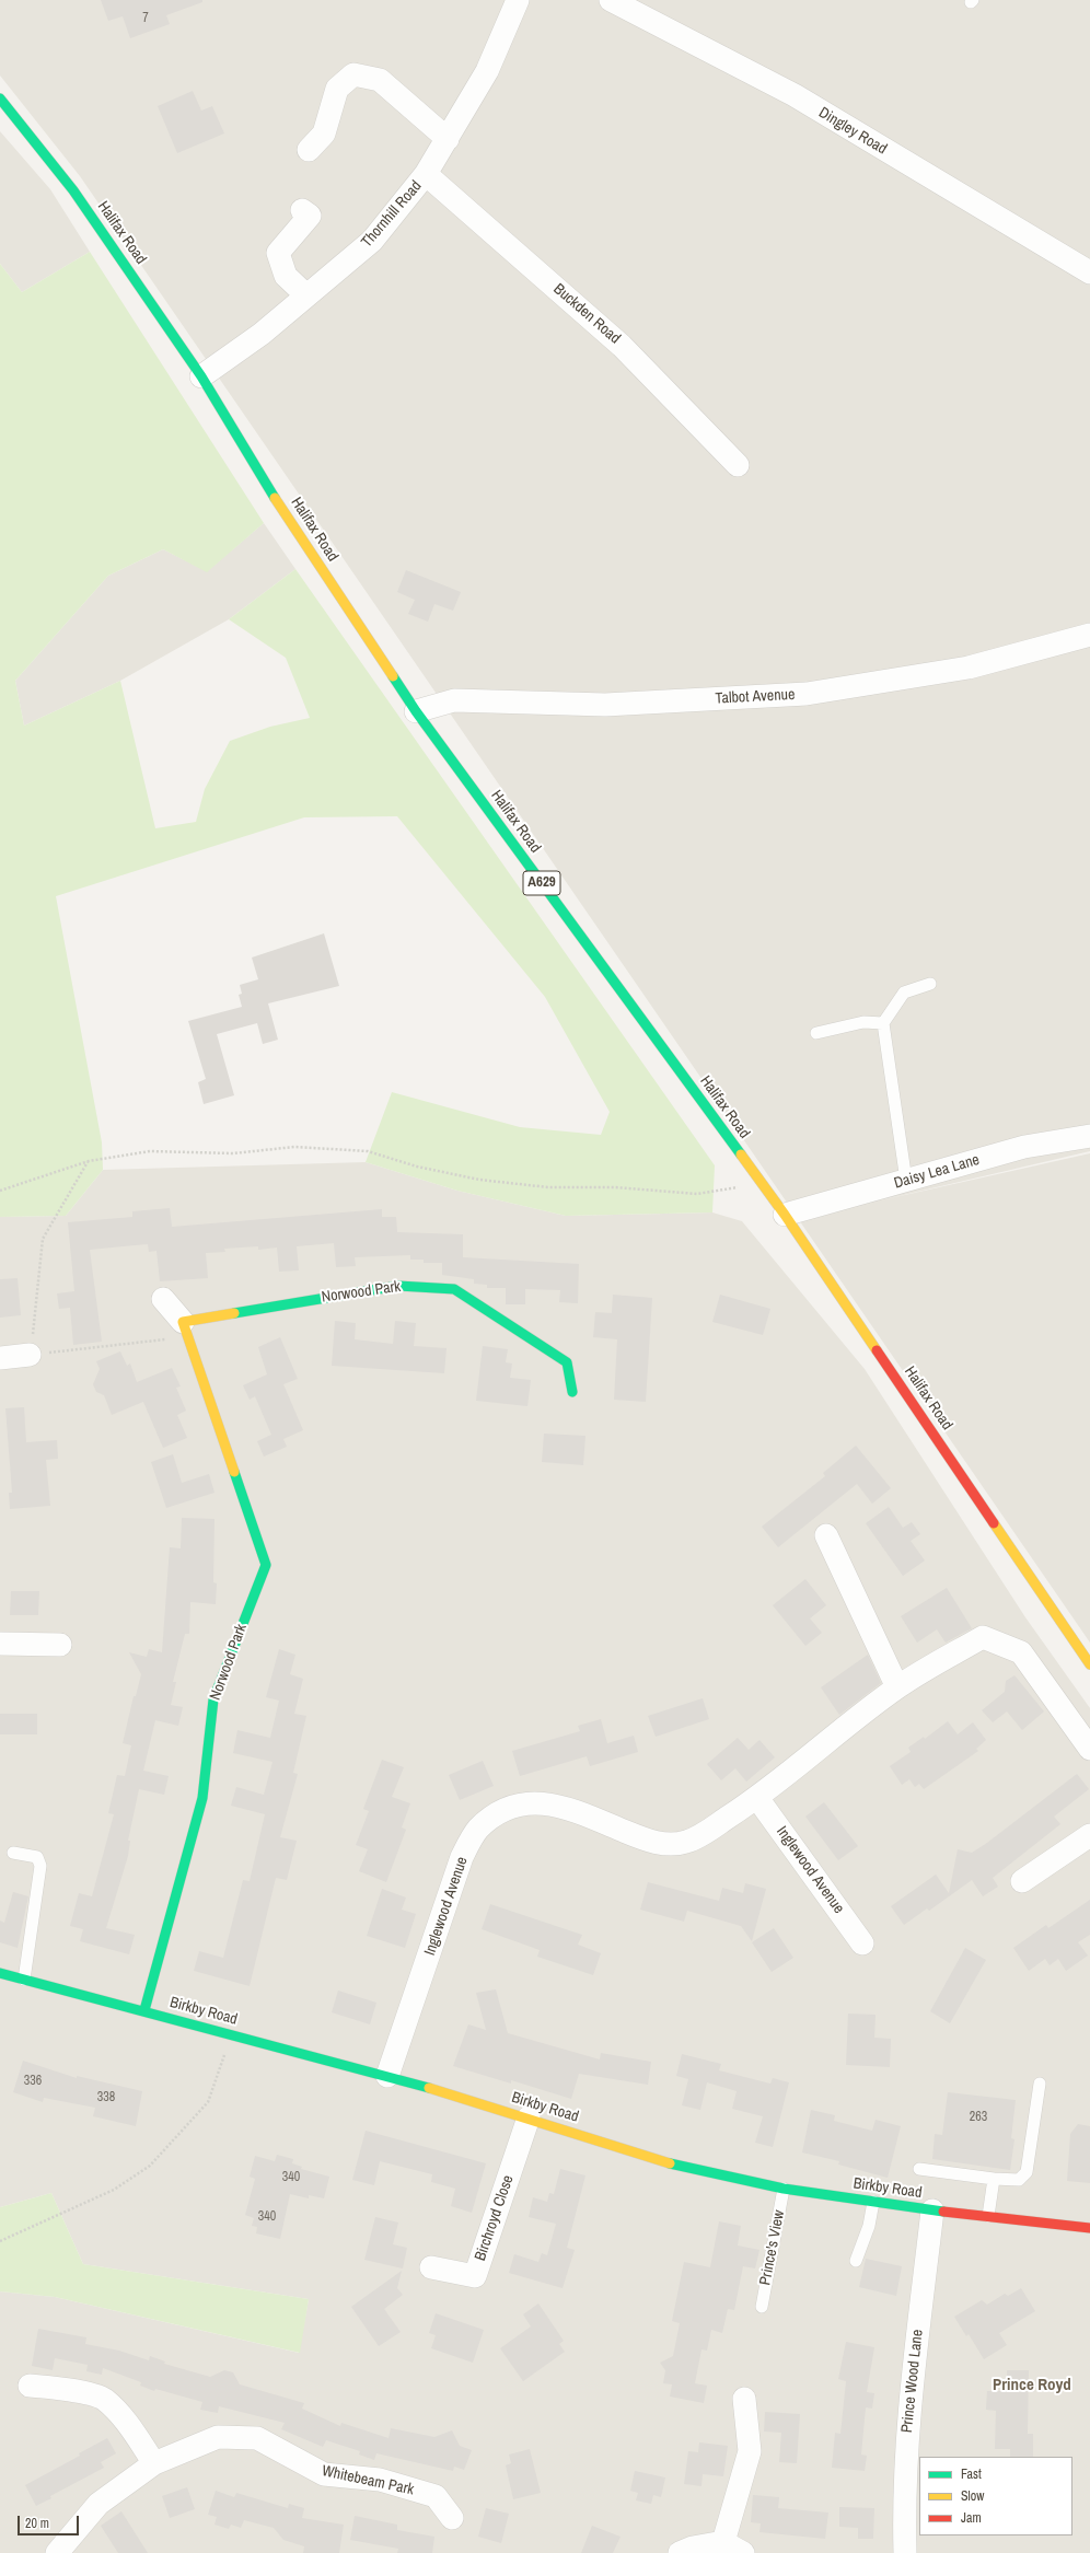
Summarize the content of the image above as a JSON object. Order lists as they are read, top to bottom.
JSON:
{
  "streets": {
    "main road": [
      "Halifax Road",
      "A629",
      "Norwood Park",
      "Birkby Road"
    ],
    "street": [
      "Dingley Road",
      "Thornhill Road",
      "Buckden Road",
      "Talbot Avenue",
      "Daisy Lea Lane",
      "Inglewood Avenue",
      "Birchroyd Close",
      "Prince Wood Lane",
      "Whitebeam Park"
    ],
    "lane": ["Prince's View"]
  },
  "crossings": [
    ["Thornhill Road", "Halifax Road"],
    ["Thornhill Road", "Buckden Road"],
    ["Halifax Road", "Talbot Avenue"],
    ["Halifax Road", "Daisy Lea Lane"],
    ["Norwood Park", "Birkby Road"],
    ["Inglewood Avenue", "Birkby Road"],
    ["Birkby Road", "Birchroyd Close"],
    ["Birkby Road", "Prince's View"],
    ["Birkby Road", "Prince Wood Lane"]
  ],
  "districts": ["Prince Royd"],
  "house_numbers": [
    "7",
    "336",
    "338",
    "263",
    "340",
    "340"
  ],
  "legend": ["Fast", "Slow", "Jam"],
  "scale_bar": "20 m"
}
